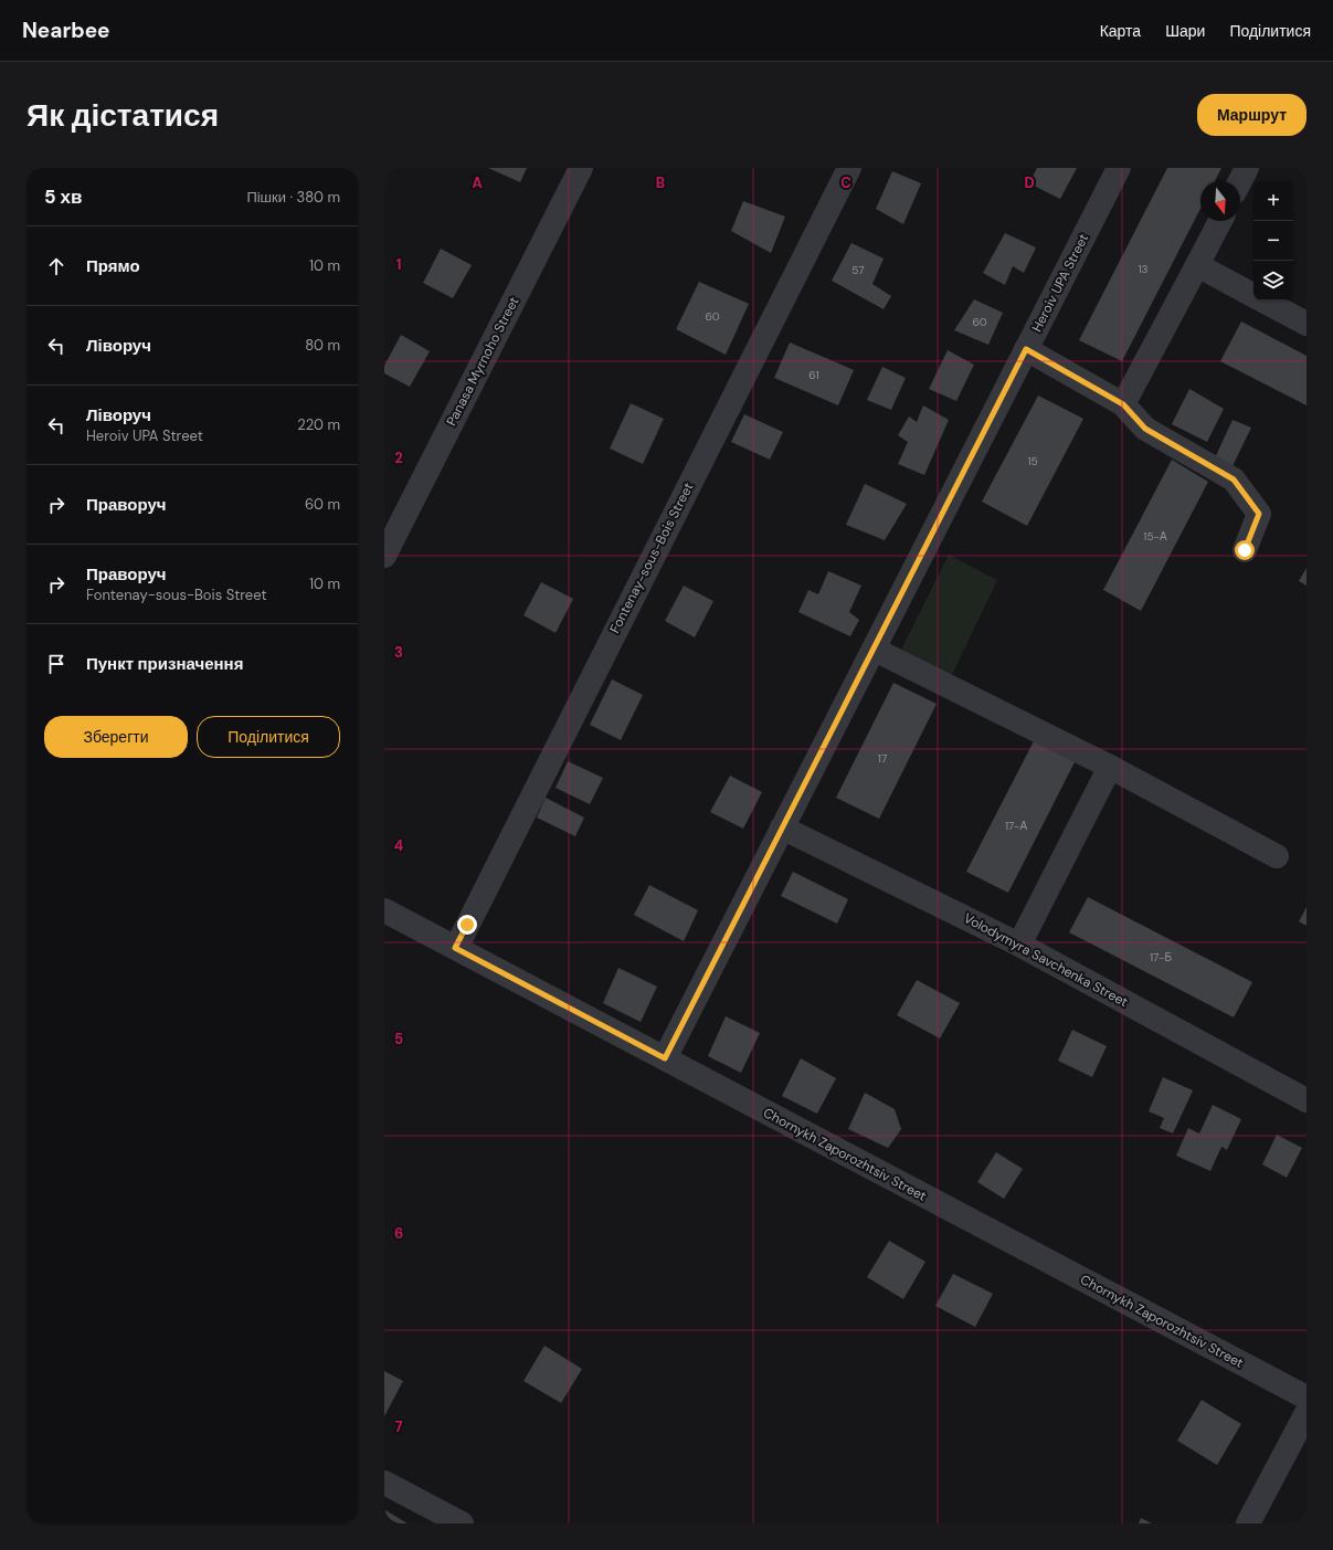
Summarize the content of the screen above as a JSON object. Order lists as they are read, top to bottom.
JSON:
{
  "streets": {
    "street": [
      "Heroiv UPA Street",
      "Panasa Myrnoho Street",
      "Fontenay-sous-Bois Street",
      "Volodymyra Savchenka Street",
      "Chornykh Zaporozhtsiv Street"
    ]
  },
  "crossings": [
    ["Heroiv UPA Street", "Volodymyra Savchenka Street"],
    ["Heroiv UPA Street", "Chornykh Zaporozhtsiv Street"],
    ["Fontenay-sous-Bois Street", "Chornykh Zaporozhtsiv Street"]
  ],
  "house_numbers": [
    "13",
    "57",
    "60",
    "60",
    "61",
    "15",
    "15-А",
    "17",
    "17-А",
    "17-Б"
  ],
  "north": "bottom",
  "page": {
    "header": "Nearbee",
    "nav": ["Карта", "Шари", "Поділитися"],
    "buttons": [
      "Маршрут",
      ["Зберегти", "Поділитися"]
    ],
    "title": "Як дістатися",
    "heading": ["5 хв", "Пішки · 380 m"],
    "map_buttons": ["+", "−"],
    "list": [
      ["Прямо", "10 m"],
      ["Ліворуч", "80 m"],
      ["Ліворуч", "Heroiv UPA Street", "220 m"],
      ["Праворуч", "60 m"],
      ["Праворуч", "Fontenay-sous-Bois Street", "10 m"],
      "Пункт призначення"
    ]
  },
  "grid": {
    "columns": [
      "A",
      "B",
      "C",
      "D"
    ],
    "rows": [
      "1",
      "2",
      "3",
      "4",
      "5",
      "6",
      "7"
    ]
  }
}
